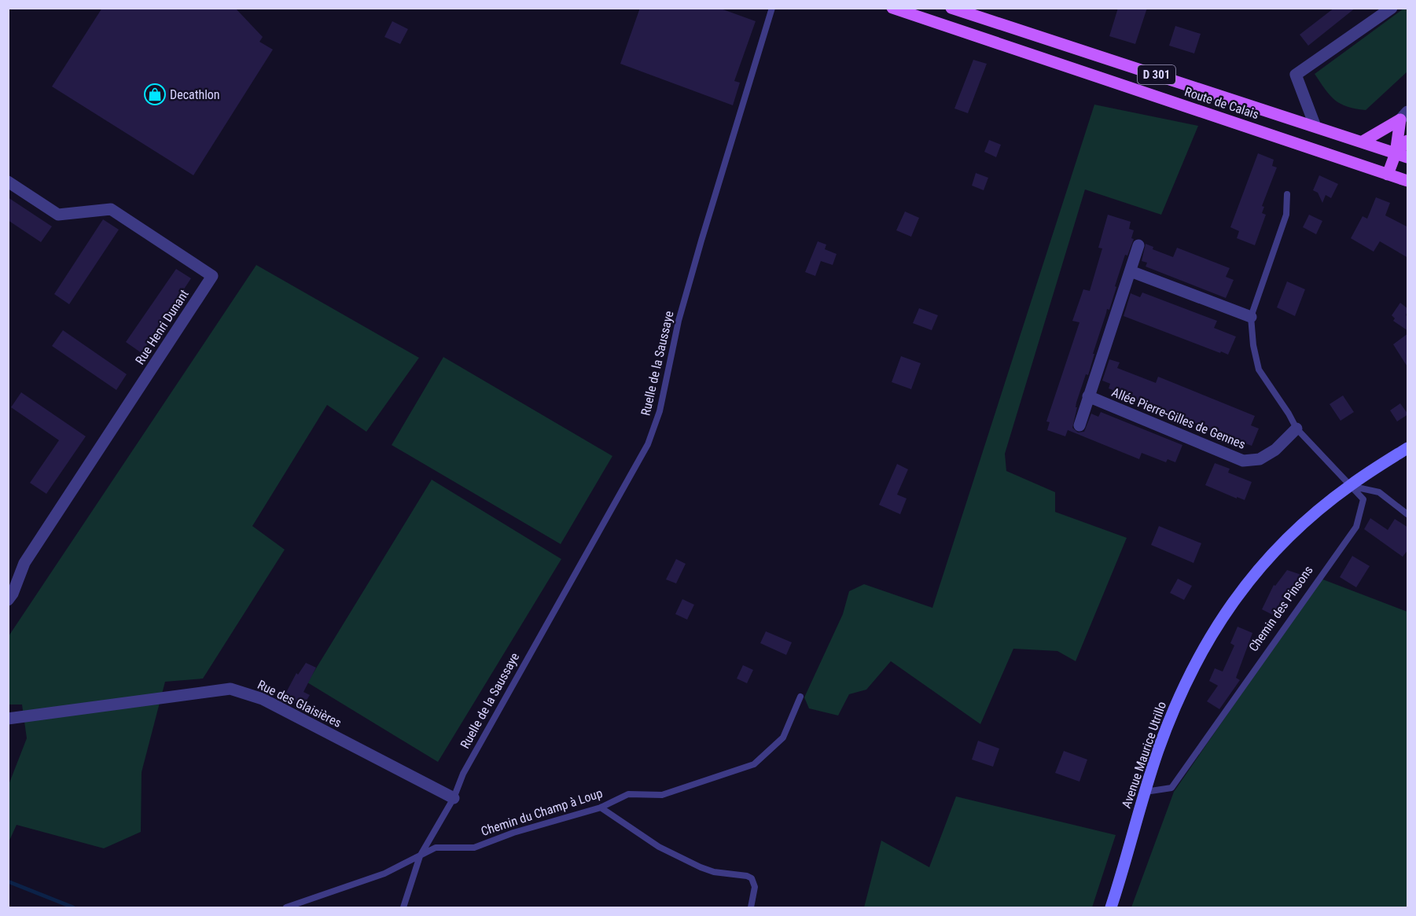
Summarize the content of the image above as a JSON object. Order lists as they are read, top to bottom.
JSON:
{
  "streets": {
    "main road": ["D 301", "Route de Calais", "Avenue Maurice Utrillo"],
    "street": ["Rue Henri Dunant", "Allée Pierre-Gilles de Gennes", "Rue des Glaisières"],
    "lane": ["Ruelle de la Saussaye", "Chemin des Pinsons", "Chemin du Champ à Loup"]
  },
  "crossings": [
    ["Ruelle de la Saussaye", "Rue des Glaisières"],
    ["Ruelle de la Saussaye", "Chemin du Champ à Loup"],
    ["Allée Pierre-Gilles de Gennes", "Chemin des Pinsons"],
    ["Chemin des Pinsons", "Avenue Maurice Utrillo"]
  ],
  "places": {
    "shop": ["Decathlon"]
  }
}
